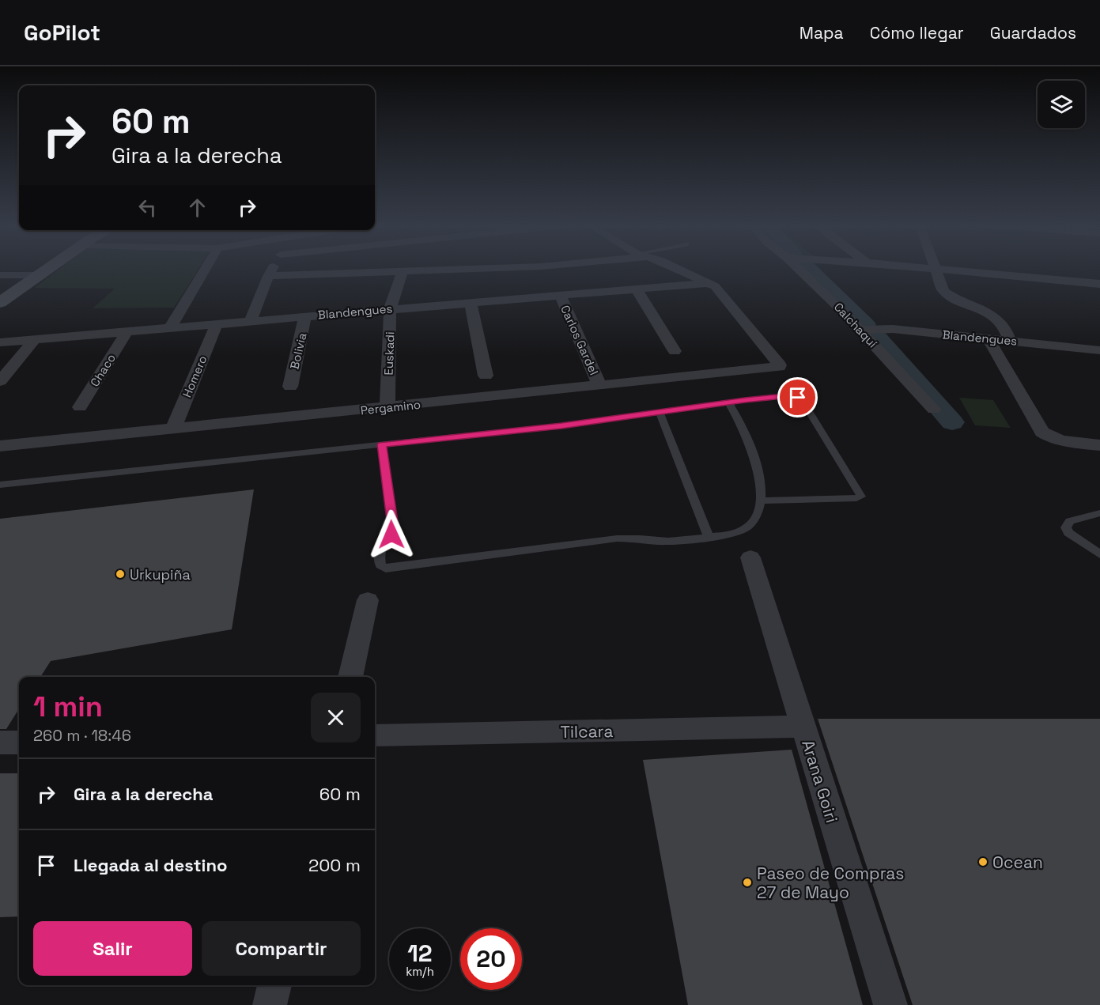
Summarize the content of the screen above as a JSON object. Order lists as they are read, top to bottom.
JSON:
{
  "streets": {
    "street": [
      "Blandengues",
      "Calchaquí",
      "Carlos Gardel",
      "Bolivia",
      "Euskadi",
      "Chaco",
      "Homero",
      "Pergamino",
      "Tilcara",
      "Arana Goiri"
    ]
  },
  "crossings": [
    ["Blandengues", "Calchaquí"],
    ["Blandengues", "Carlos Gardel"],
    ["Blandengues", "Bolivia"],
    ["Blandengues", "Euskadi"],
    ["Blandengues", "Chaco"],
    ["Blandengues", "Homero"],
    ["Blandengues", "Pergamino"],
    ["Carlos Gardel", "Pergamino"],
    ["Euskadi", "Pergamino"],
    ["Homero", "Pergamino"],
    ["Tilcara", "Arana Goiri"]
  ],
  "places": ["Urkupiña", "Ocean", "Paseo de Compras 27 de Mayo"],
  "page": {
    "header": "GoPilot",
    "nav": ["Mapa", "Cómo llegar", "Guardados"],
    "turn": ["60 m", "Gira a la derecha"],
    "heading": ["1 min", "260 m · 18:46"],
    "list": [
      {
        "name": "Gira a la derecha",
        "value": "60 m"
      },
      {
        "name": "Llegada al destino",
        "value": "200 m"
      }
    ],
    "buttons": ["Salir", "Compartir"],
    "speed": "12 km/h",
    "limit": "20"
  }
}
